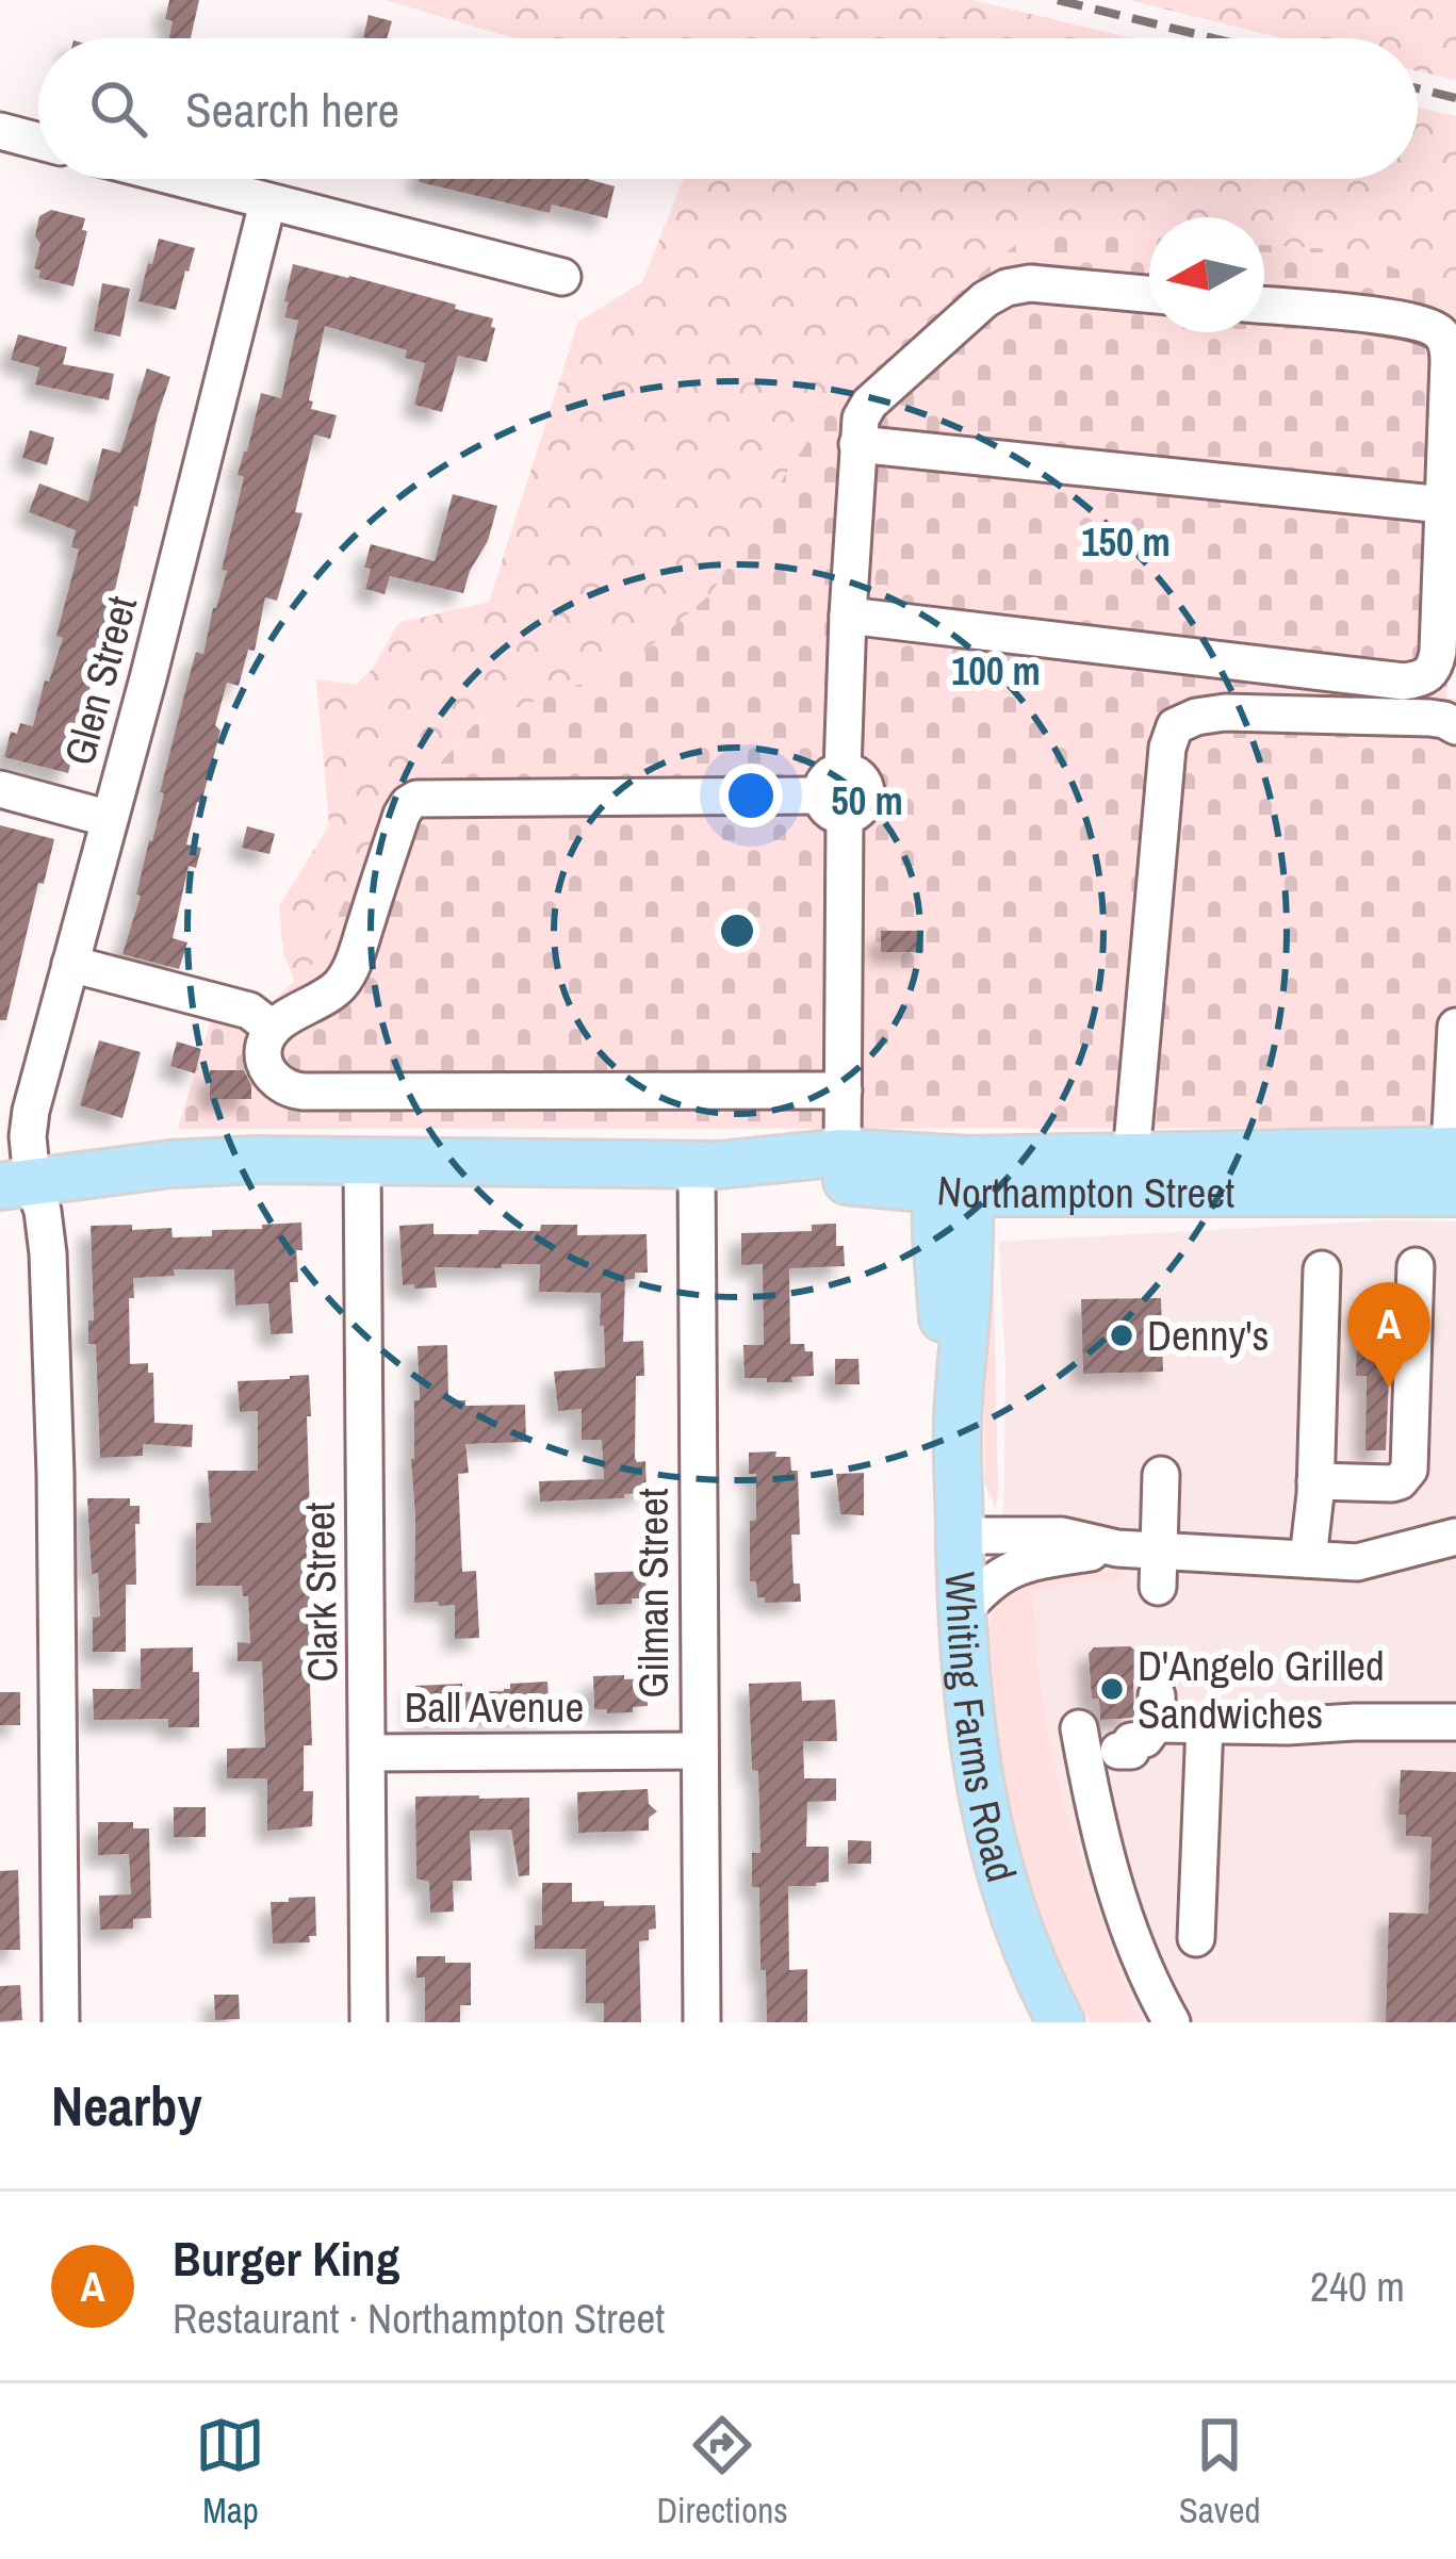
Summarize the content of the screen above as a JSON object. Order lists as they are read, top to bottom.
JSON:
{
  "streets": {
    "main road": ["Northampton Street", "Whiting Farms Road"],
    "street": [
      "Glen Street",
      "Clark Street",
      "Gilman Street",
      "Ball Avenue"
    ]
  },
  "crossings": [
    ["Glen Street", "Northampton Street"],
    ["Northampton Street", "Clark Street"],
    ["Northampton Street", "Gilman Street"],
    ["Northampton Street", "Whiting Farms Road"],
    ["Clark Street", "Ball Avenue"],
    ["Gilman Street", "Ball Avenue"]
  ],
  "places": ["Denny's", "D'Angelo Grilled Sandwiches"],
  "north": "left",
  "page": {
    "search": "Search here",
    "pins": "A",
    "heading": "Nearby",
    "list": [
      {
        "mark": "A",
        "name": "Burger King",
        "note": "Restaurant · Northampton Street",
        "value": "240 m"
      }
    ],
    "nav": ["Map", "Directions", "Saved"]
  },
  "rings": ["150 m", "100 m", "50 m"]
}
